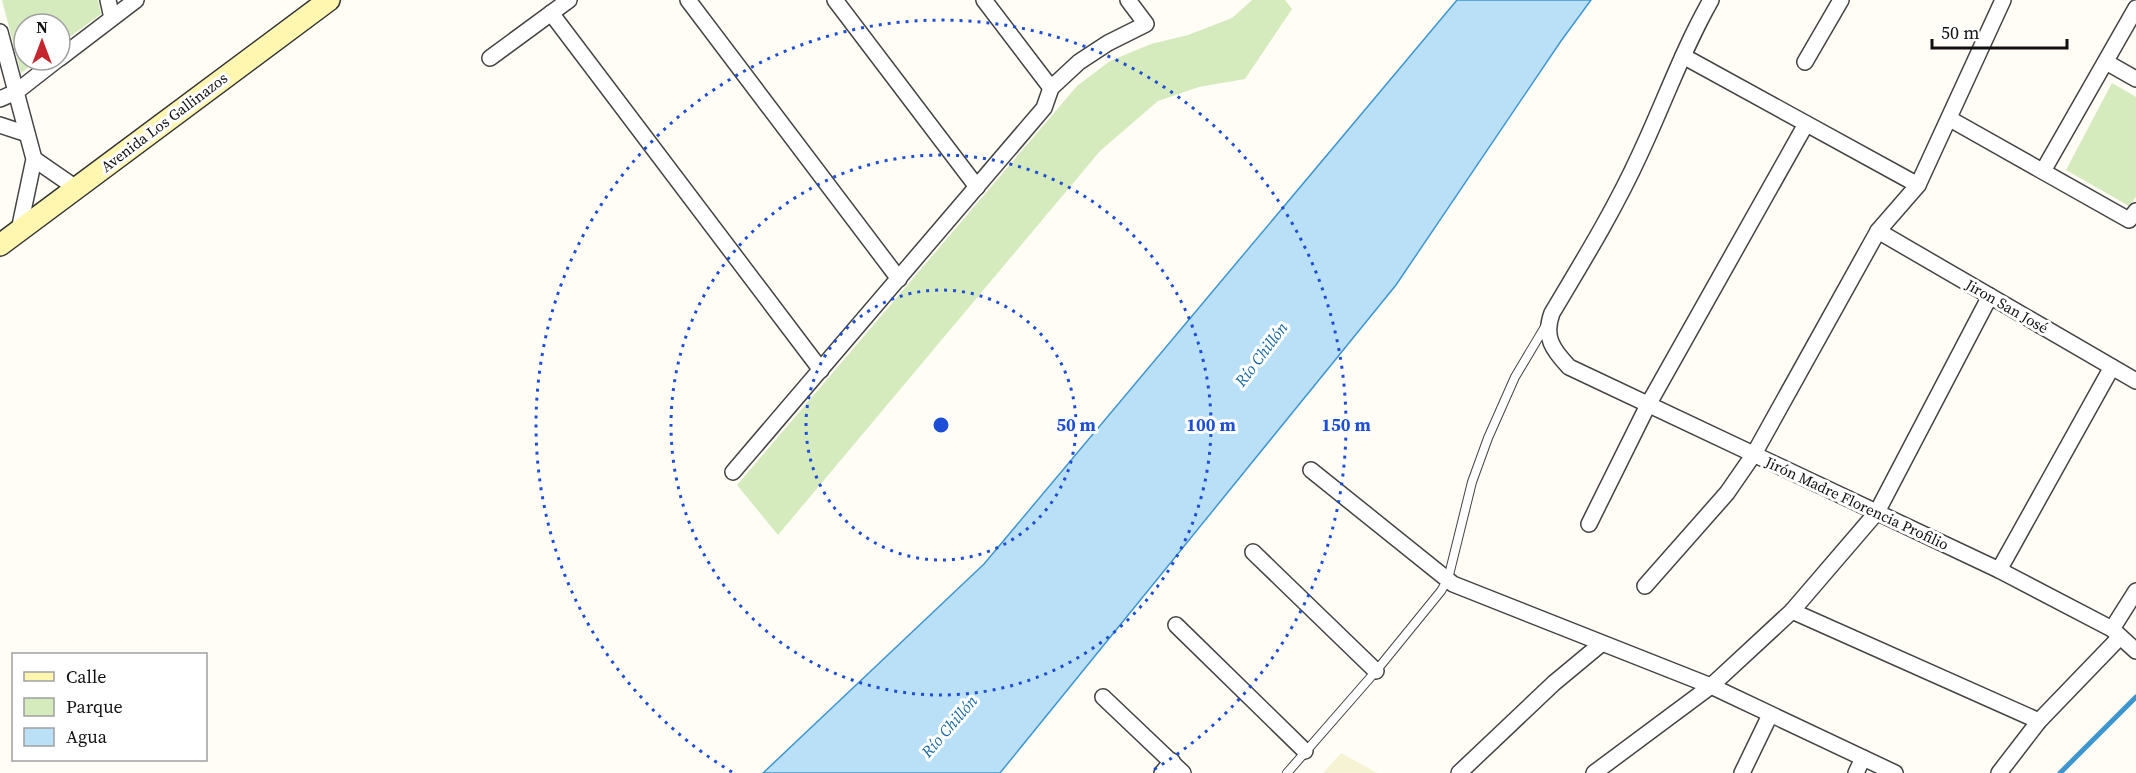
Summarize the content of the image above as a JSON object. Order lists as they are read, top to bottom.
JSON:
{
  "streets": {
    "street": ["Avenida Los Gallinazos", "Jiron San José", "Jirón Madre Florencia Profilio"]
  },
  "water": ["Río Chillón"],
  "legend": ["Calle", "Parque", "Agua"],
  "scale_bar": "50 m",
  "north": "top",
  "rings": ["50 m", "100 m", "150 m"]
}
